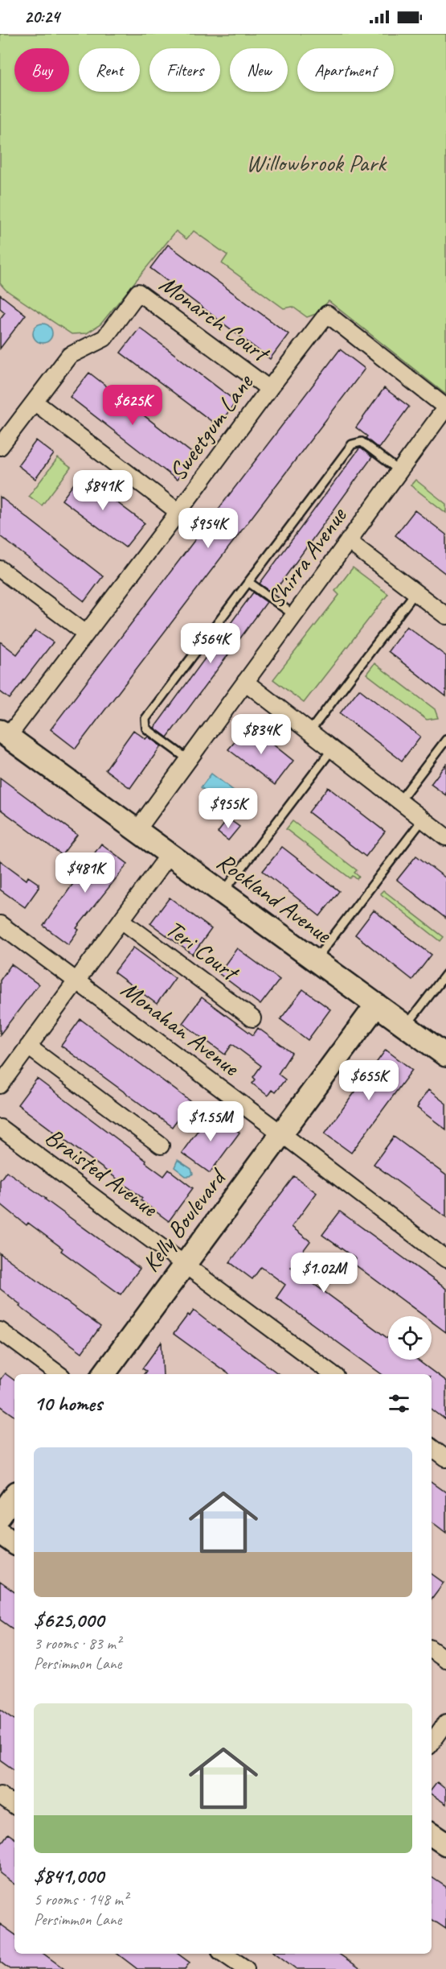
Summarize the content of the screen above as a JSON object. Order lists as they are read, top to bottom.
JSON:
{
  "streets": {
    "street": [
      "Monarch Court",
      "Sweetgum Lane",
      "Shirra Avenue",
      "Rockland Avenue",
      "Teri Court",
      "Monahan Avenue",
      "Braisted Avenue",
      "Kelly Boulevard"
    ]
  },
  "crossings": [
    ["Monarch Court", "Sweetgum Lane"],
    ["Sweetgum Lane", "Shirra Avenue"],
    ["Sweetgum Lane", "Rockland Avenue"],
    ["Shirra Avenue", "Rockland Avenue"],
    ["Rockland Avenue", "Kelly Boulevard"],
    ["Monahan Avenue", "Kelly Boulevard"],
    ["Braisted Avenue", "Kelly Boulevard"]
  ],
  "parks": ["Willowbrook Park"],
  "page": {
    "status": "20:24",
    "chip": [
      "Buy",
      "Rent",
      "Filters",
      "New",
      "Apartment"
    ],
    "price": [
      "$625K",
      "$841K",
      "$954K",
      "$564K",
      "$834K",
      "$955K",
      "$481K",
      "$655K",
      "$1.55M",
      "$1.02M"
    ],
    "heading": "10 homes",
    "list": [
      {
        "name": "$625,000",
        "note": "3 rooms · 83 m² · Persimmon Lane"
      },
      {
        "name": "$841,000",
        "note": "5 rooms · 148 m² · Persimmon Lane"
      }
    ]
  }
}
